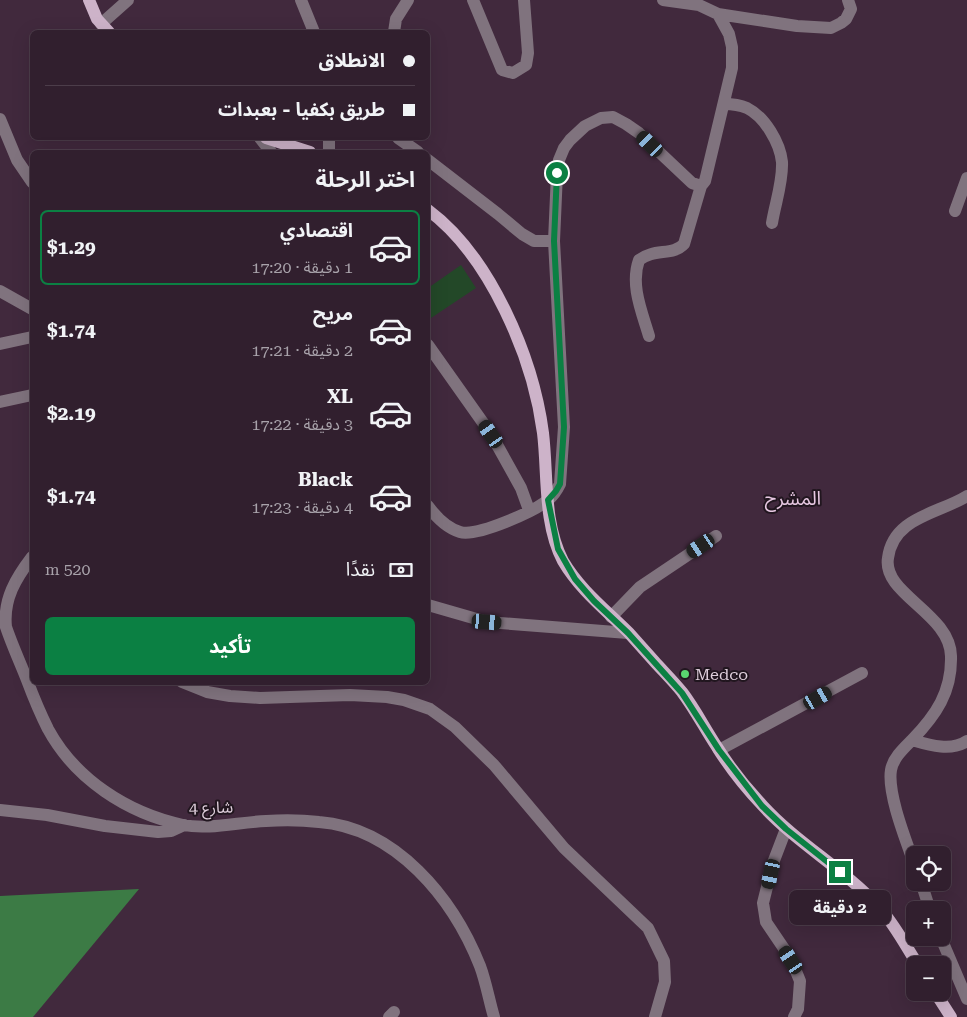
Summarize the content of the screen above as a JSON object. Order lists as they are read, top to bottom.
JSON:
{
  "streets": {
    "street": ["شارع 4"]
  },
  "districts": ["المشرح"],
  "places": ["Medco"],
  "page": {
    "banner": ["الانطلاق", "طريق بكفيا - بعبدات"],
    "heading": "اختر الرحلة",
    "list": [
      {
        "name": "اقتصادي",
        "note": "1 دقيقة · 17:20",
        "value": "$1.29"
      },
      {
        "name": "مريح",
        "note": "2 دقيقة · 17:21",
        "value": "$1.74"
      },
      {
        "name": "XL",
        "note": "3 دقيقة · 17:22",
        "value": "$2.19"
      },
      {
        "name": "Black",
        "note": "4 دقيقة · 17:23",
        "value": "$1.74"
      }
    ],
    "pay": ["نقدًا", "520 m"],
    "buttons": "تأكيد",
    "map_buttons": ["+", "−"],
    "bubble": "2 دقيقة"
  }
}
